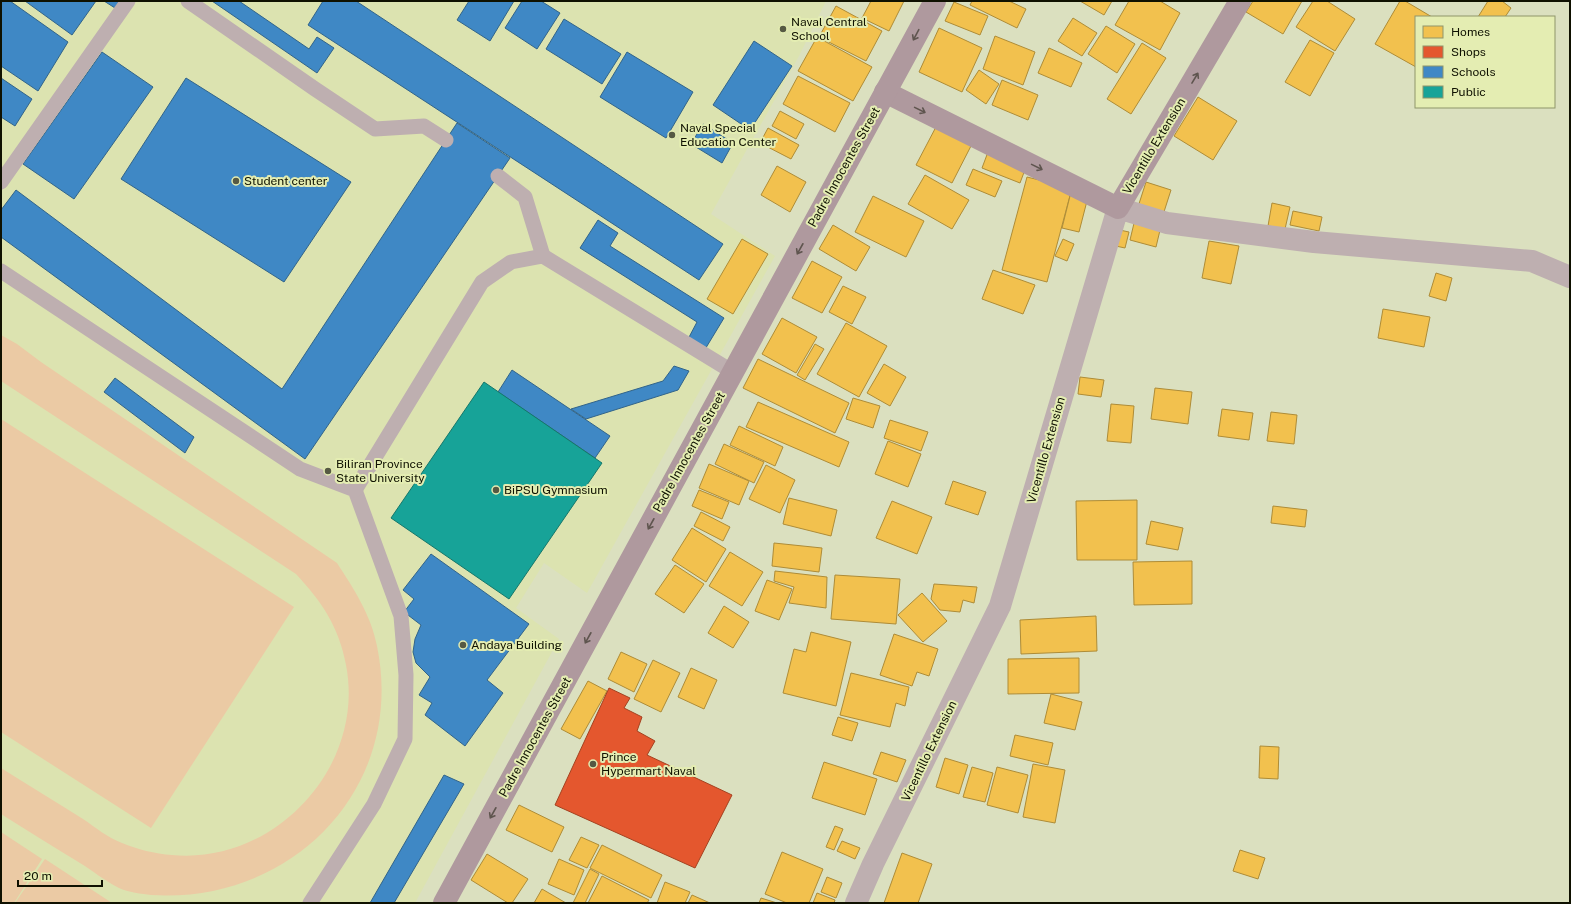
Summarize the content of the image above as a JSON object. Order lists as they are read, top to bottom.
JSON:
{
  "streets": {
    "main road": ["Vicentillo Extension", "Padre Innocentes Street"]
  },
  "one_way": ["Padre Innocentes Street"],
  "places": [
    "Naval Central School",
    "Naval Special Education Center",
    "Student center",
    "Biliran Province State University",
    "BiPSU Gymnasium",
    "Andaya Building",
    "Prince Hypermart Naval"
  ],
  "legend": [
    "Homes",
    "Shops",
    "Schools",
    "Public"
  ],
  "scale_bar": "20 m"
}
